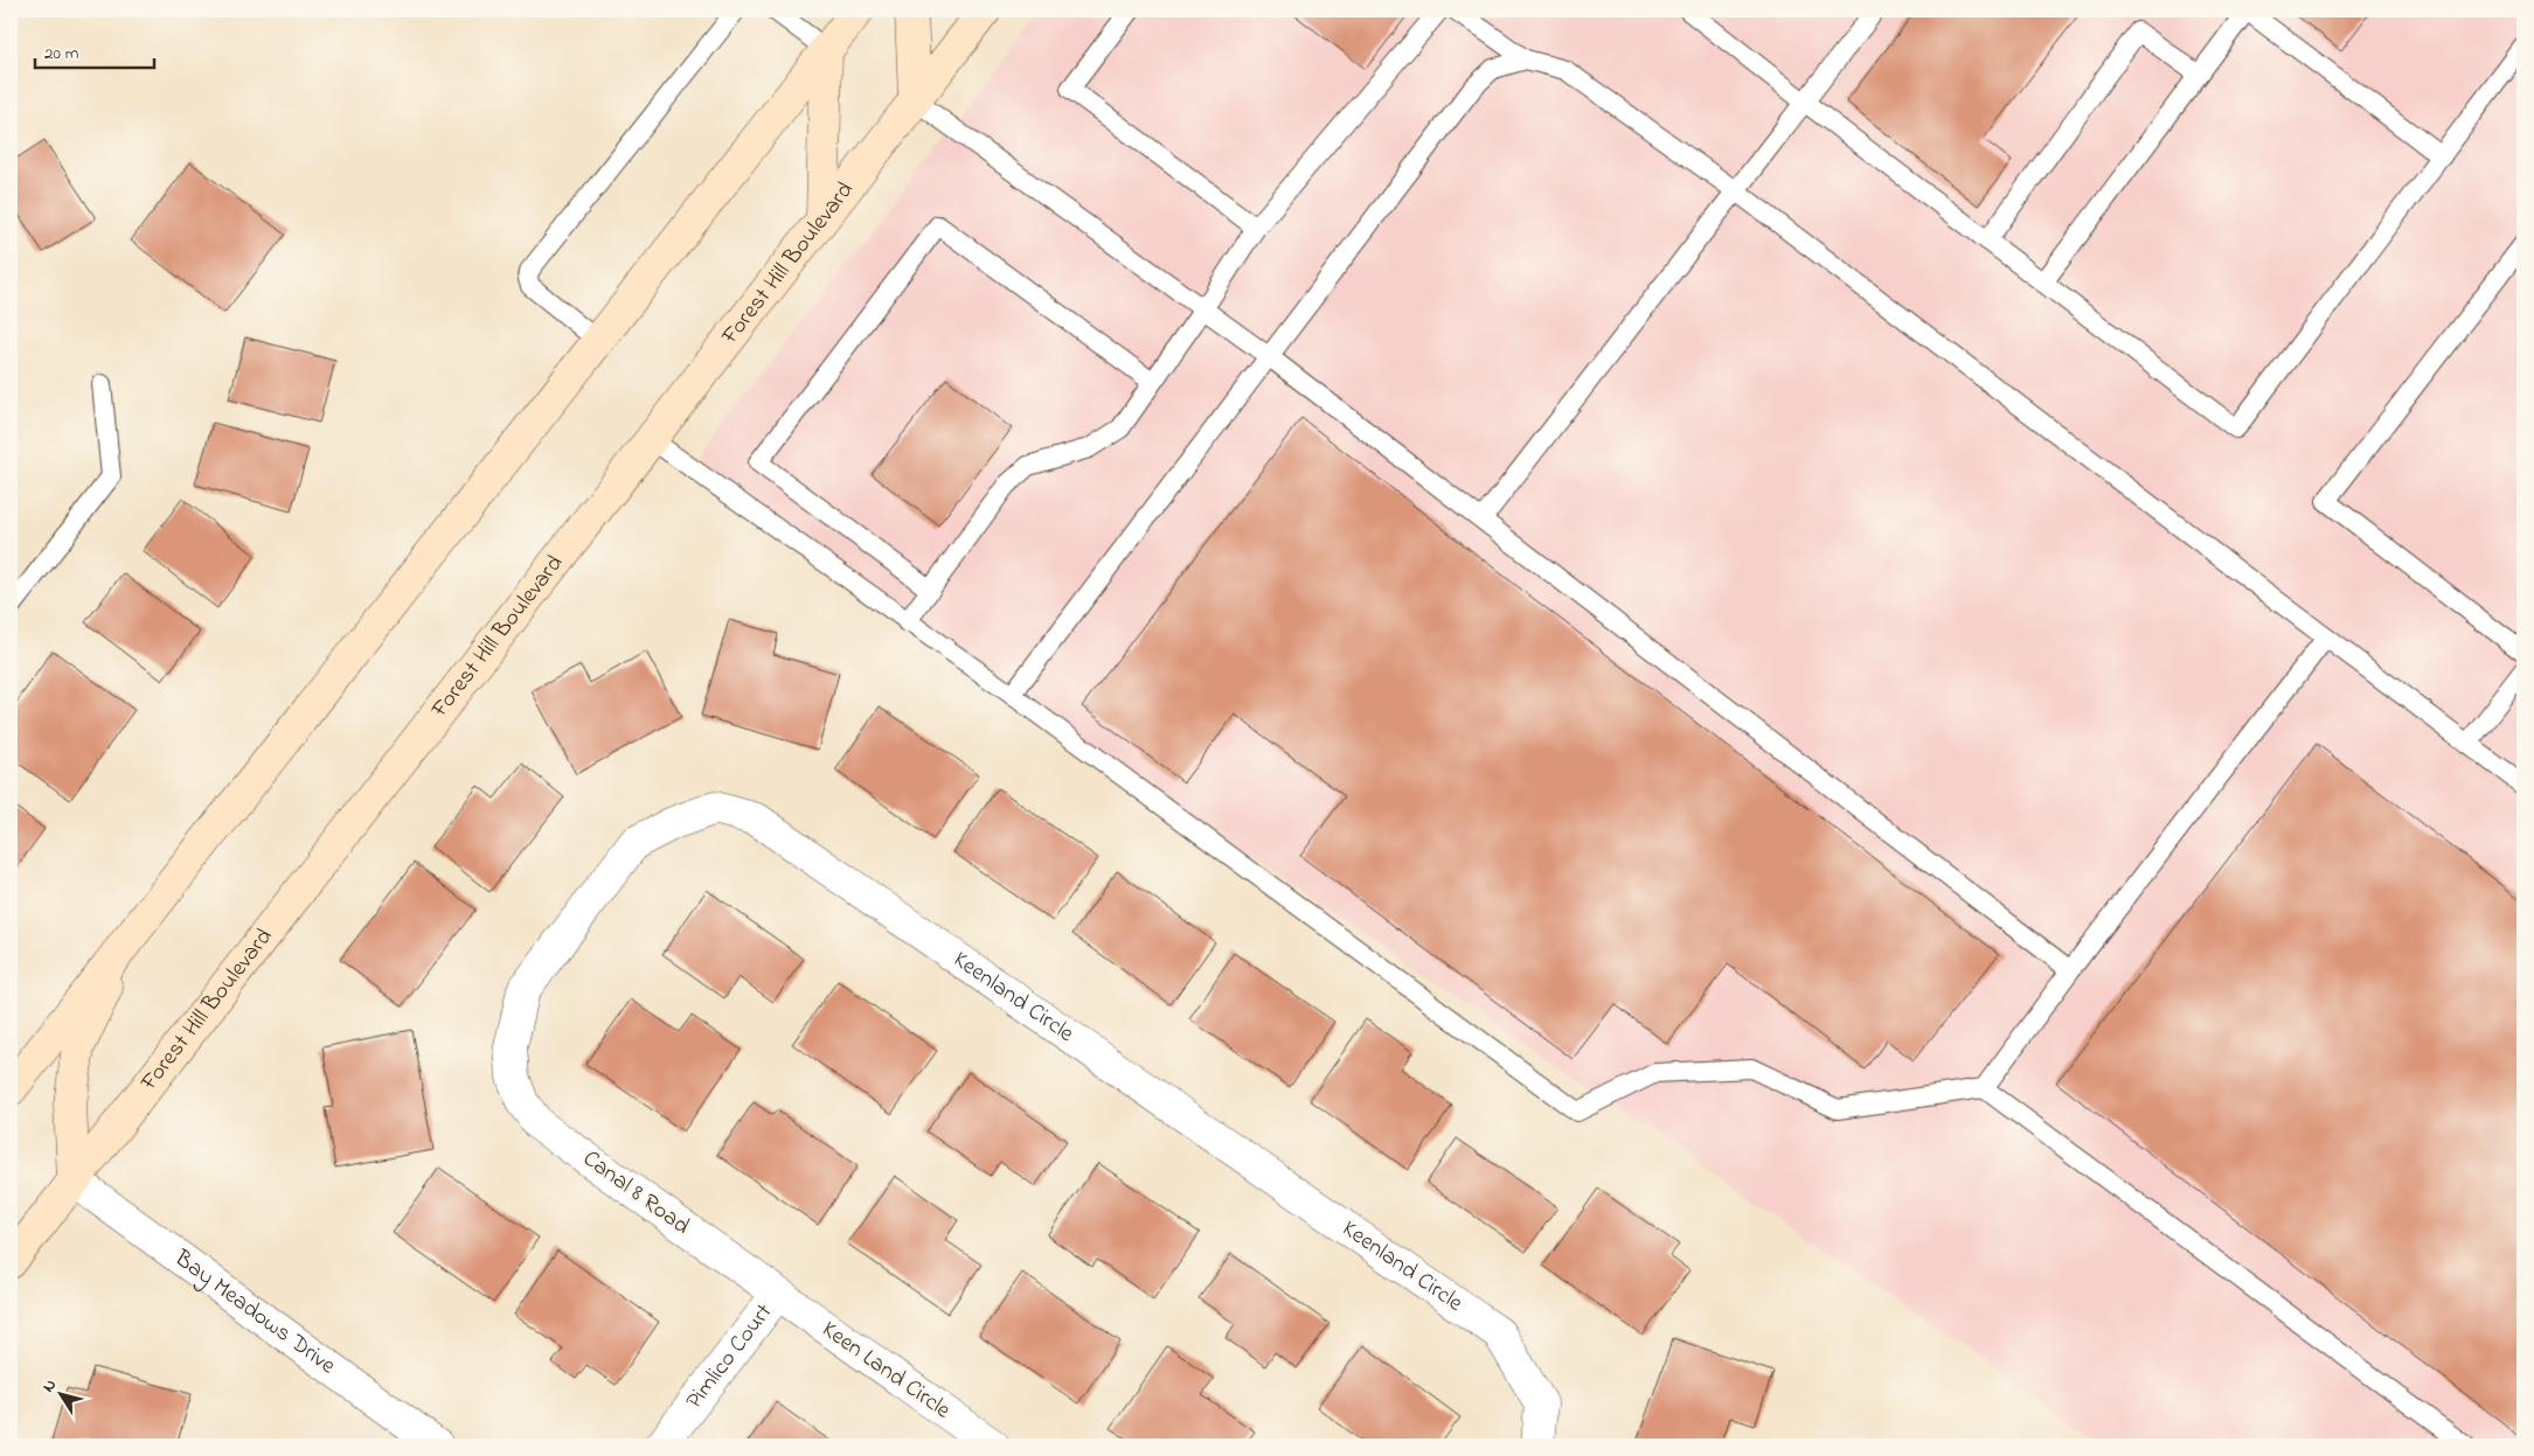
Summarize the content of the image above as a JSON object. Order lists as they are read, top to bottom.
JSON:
{
  "streets": {
    "main road": ["Forest Hill Boulevard"],
    "street": [
      "Keenland Circle",
      "Canal 8 Road",
      "Bay Meadows Drive",
      "Pimlico Court",
      "Keen Land Circle"
    ]
  },
  "crossings": [
    ["Forest Hill Boulevard", "Bay Meadows Drive"],
    ["Keenland Circle", "Canal 8 Road"],
    ["Canal 8 Road", "Pimlico Court"],
    ["Canal 8 Road", "Keen Land Circle"],
    ["Pimlico Court", "Keen Land Circle"]
  ],
  "scale_bar": "20 m",
  "north": "top left"
}
